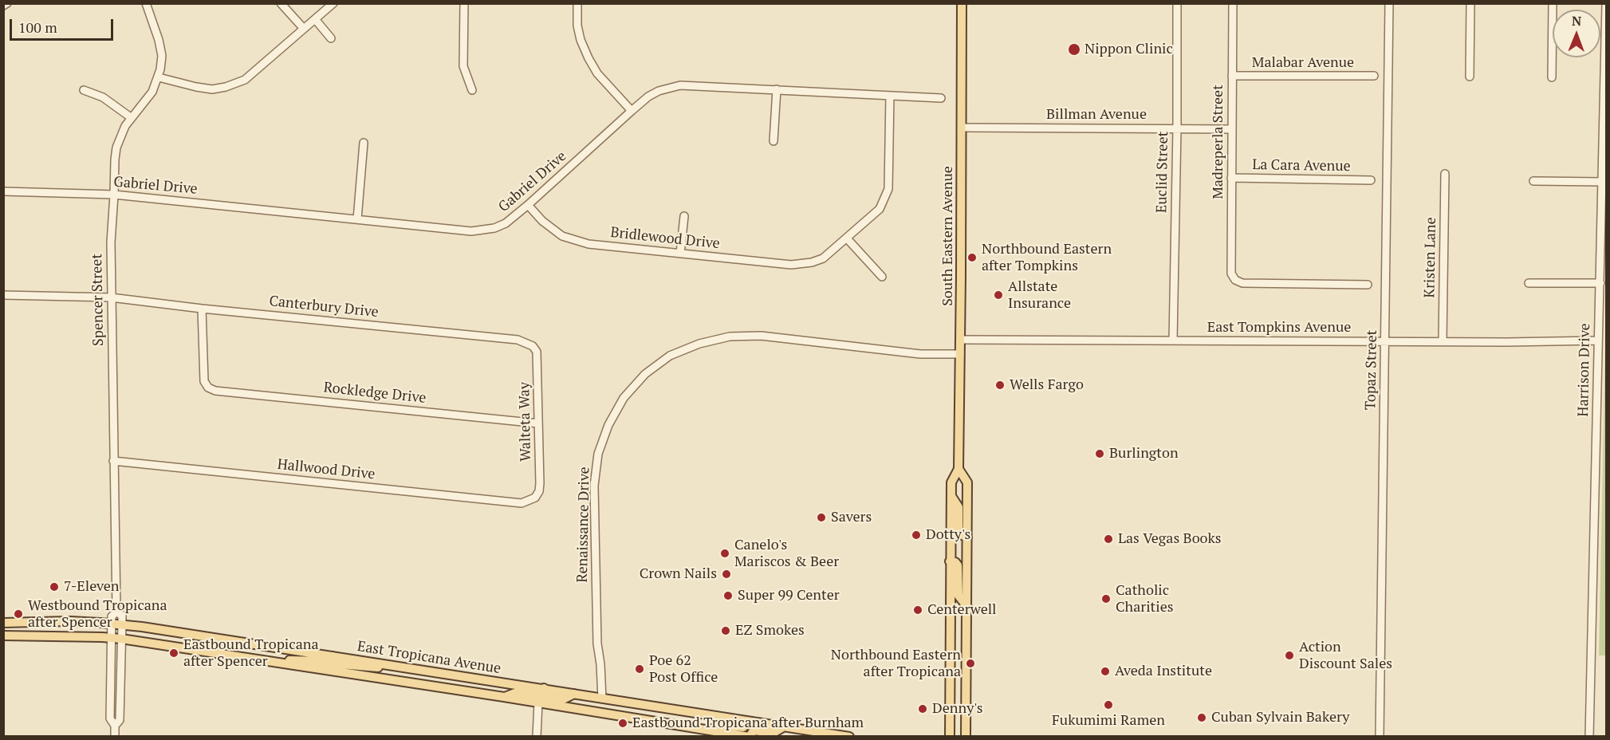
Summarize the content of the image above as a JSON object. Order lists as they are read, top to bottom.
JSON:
{
  "streets": {
    "main road": ["South Eastern Avenue", "East Tropicana Avenue"],
    "street": [
      "Malabar Avenue",
      "Billman Avenue",
      "Madreperla Street",
      "La Cara Avenue",
      "Euclid Street",
      "Gabriel Drive",
      "Bridlewood Drive",
      "Kristen Lane",
      "Spencer Street",
      "Canterbury Drive",
      "East Tompkins Avenue",
      "Topaz Street",
      "Harrison Drive",
      "Rockledge Drive",
      "Walteta Way",
      "Hallwood Drive",
      "Renaissance Drive"
    ]
  },
  "crossings": [
    ["Malabar Avenue", "Madreperla Street"],
    ["Billman Avenue", "Madreperla Street"],
    ["Billman Avenue", "Euclid Street"],
    ["Billman Avenue", "South Eastern Avenue"],
    ["Madreperla Street", "La Cara Avenue"],
    ["Euclid Street", "East Tompkins Avenue"],
    ["Gabriel Drive", "Bridlewood Drive"],
    ["Gabriel Drive", "Spencer Street"],
    ["South Eastern Avenue", "East Tompkins Avenue"],
    ["South Eastern Avenue", "Renaissance Drive"],
    ["Kristen Lane", "East Tompkins Avenue"],
    ["Spencer Street", "Canterbury Drive"],
    ["Spencer Street", "Hallwood Drive"],
    ["Spencer Street", "East Tropicana Avenue"],
    ["Canterbury Drive", "Rockledge Drive"],
    ["Canterbury Drive", "Walteta Way"],
    ["East Tompkins Avenue", "Topaz Street"],
    ["East Tompkins Avenue", "Harrison Drive"],
    ["Rockledge Drive", "Walteta Way"],
    ["Walteta Way", "Hallwood Drive"],
    ["Renaissance Drive", "East Tropicana Avenue"]
  ],
  "places": [
    "Nippon Clinic",
    "Northbound Eastern after Tompkins",
    "Allstate Insurance",
    "Wells Fargo",
    "Burlington",
    "Savers",
    "Dotty's",
    "Las Vegas Books",
    "Canelo's Mariscos & Beer",
    "Crown Nails",
    "7-Eleven",
    "Super 99 Center",
    "Catholic Charities",
    "Centerwell",
    "Westbound Tropicana after Spencer",
    "EZ Smokes",
    "Eastbound Tropicana after Spencer",
    "Action Discount Sales",
    "Northbound Eastern after Tropicana",
    "Poe 62 Post Office",
    "Aveda Institute",
    "Fukumimi Ramen",
    "Denny's",
    "Cuban Sylvain Bakery",
    "Eastbound Tropicana after Burnham"
  ],
  "scale_bar": "100 m",
  "north": "top"
}
